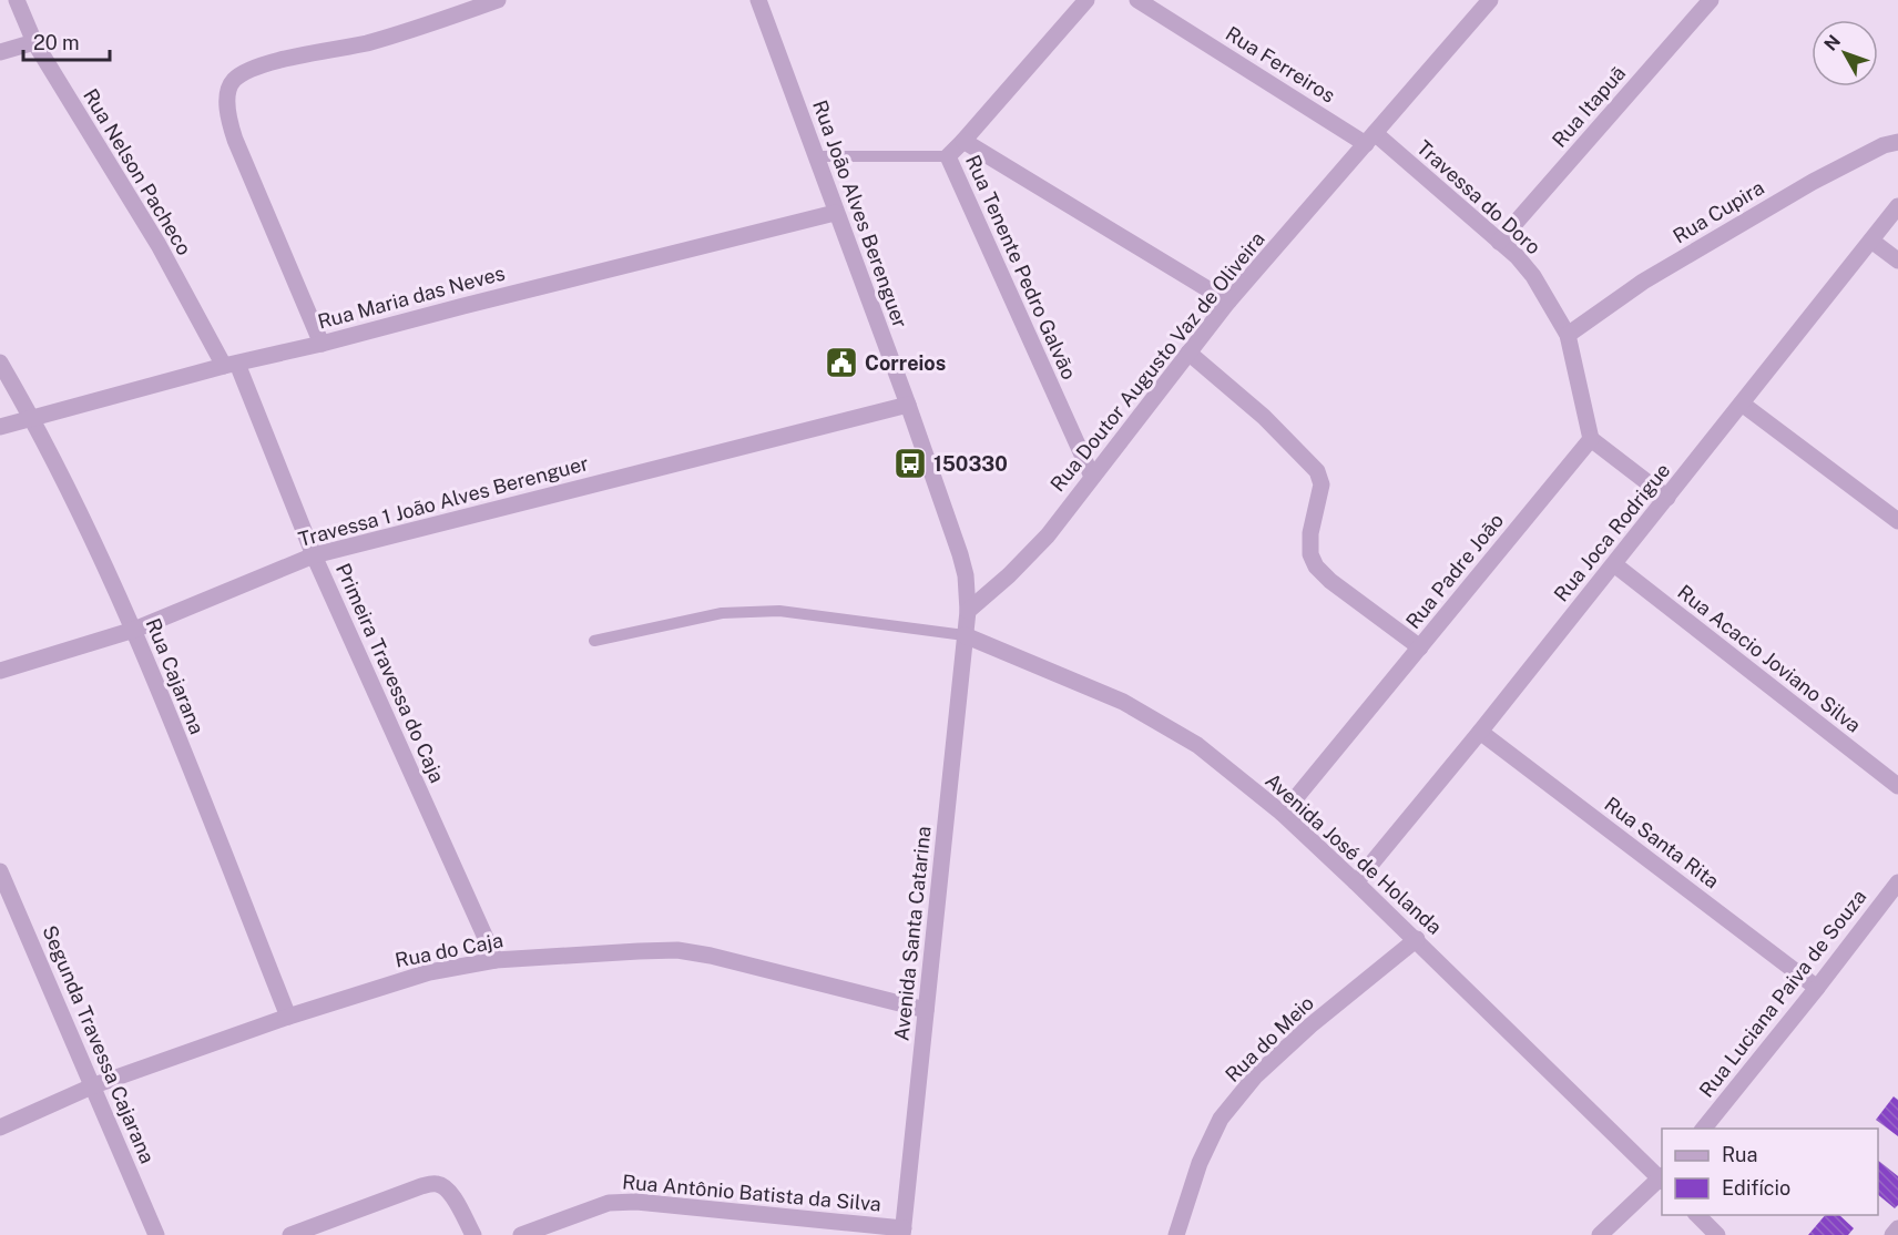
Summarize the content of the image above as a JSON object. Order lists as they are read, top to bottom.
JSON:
{
  "streets": {
    "street": [
      "Rua Ferreiros",
      "Rua Itapuã",
      "Rua Nelson Pacheco",
      "Travessa do Doro",
      "Rua Cupira",
      "Rua João Alves Berenguer",
      "Rua Tenente Pedro Galvão",
      "Rua Maria das Neves",
      "Rua Doutor Augusto Vaz de Oliveira",
      "Travessa 1 João Alves Berenguer",
      "Rua Joca Rodrigue",
      "Rua Padre João",
      "Rua Acacio Joviano Silva",
      "Primeira Travessa do Caja",
      "Rua Cajarana",
      "Rua Santa Rita",
      "Avenida José de Holanda",
      "Avenida Santa Catarina",
      "Rua do Caja",
      "Rua Luciana Paiva de Souza",
      "Rua do Meio",
      "Segunda Travessa Cajarana",
      "Rua Antônio Batista da Silva"
    ]
  },
  "crossings": [
    ["Rua Ferreiros", "Travessa do Doro"],
    ["Rua Ferreiros", "Rua Doutor Augusto Vaz de Oliveira"],
    ["Rua Itapuã", "Travessa do Doro"],
    ["Rua Nelson Pacheco", "Rua Maria das Neves"],
    ["Rua Nelson Pacheco", "Primeira Travessa do Caja"],
    ["Travessa do Doro", "Rua Cupira"],
    ["Travessa do Doro", "Rua Doutor Augusto Vaz de Oliveira"],
    ["Rua João Alves Berenguer", "Rua Maria das Neves"],
    ["Rua João Alves Berenguer", "Rua Doutor Augusto Vaz de Oliveira"],
    ["Rua João Alves Berenguer", "Travessa 1 João Alves Berenguer"],
    ["Rua João Alves Berenguer", "Avenida José de Holanda"],
    ["Rua João Alves Berenguer", "Avenida Santa Catarina"],
    ["Rua Tenente Pedro Galvão", "Rua Doutor Augusto Vaz de Oliveira"],
    ["Rua Maria das Neves", "Primeira Travessa do Caja"],
    ["Rua Maria das Neves", "Rua Cajarana"],
    ["Travessa 1 João Alves Berenguer", "Primeira Travessa do Caja"],
    ["Travessa 1 João Alves Berenguer", "Rua Cajarana"],
    ["Rua Joca Rodrigue", "Rua Acacio Joviano Silva"],
    ["Rua Joca Rodrigue", "Rua Santa Rita"],
    ["Rua Joca Rodrigue", "Avenida José de Holanda"],
    ["Rua Padre João", "Avenida José de Holanda"],
    ["Primeira Travessa do Caja", "Rua do Caja"],
    ["Rua Cajarana", "Rua do Caja"],
    ["Rua Santa Rita", "Rua Luciana Paiva de Souza"],
    ["Avenida José de Holanda", "Avenida Santa Catarina"],
    ["Avenida José de Holanda", "Rua do Meio"],
    ["Avenida Santa Catarina", "Rua do Caja"],
    ["Avenida Santa Catarina", "Rua Antônio Batista da Silva"],
    ["Rua do Caja", "Segunda Travessa Cajarana"]
  ],
  "places": {
    "public building": ["Correios"],
    "bus stop": ["150330"]
  },
  "legend": ["Rua", "Edifício"],
  "scale_bar": "20 m",
  "north": "top left"
}
